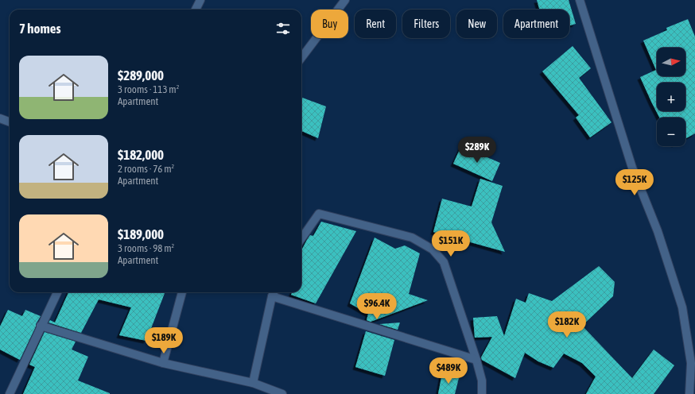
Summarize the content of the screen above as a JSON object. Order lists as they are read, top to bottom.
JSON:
{
  "north": "right",
  "page": {
    "chip": [
      "Buy",
      "Rent",
      "Filters",
      "New",
      "Apartment"
    ],
    "heading": "7 homes",
    "map_buttons": ["+", "−"],
    "list": [
      {
        "name": "$289,000",
        "note": "3 rooms · 113 m² · Apartment"
      },
      {
        "name": "$182,000",
        "note": "2 rooms · 76 m² · Apartment"
      },
      {
        "name": "$189,000",
        "note": "3 rooms · 98 m² · Apartment"
      }
    ],
    "price": [
      "$289K",
      "$125K",
      "$151K",
      "$96.4K",
      "$182K",
      "$189K",
      "$489K"
    ]
  }
}
